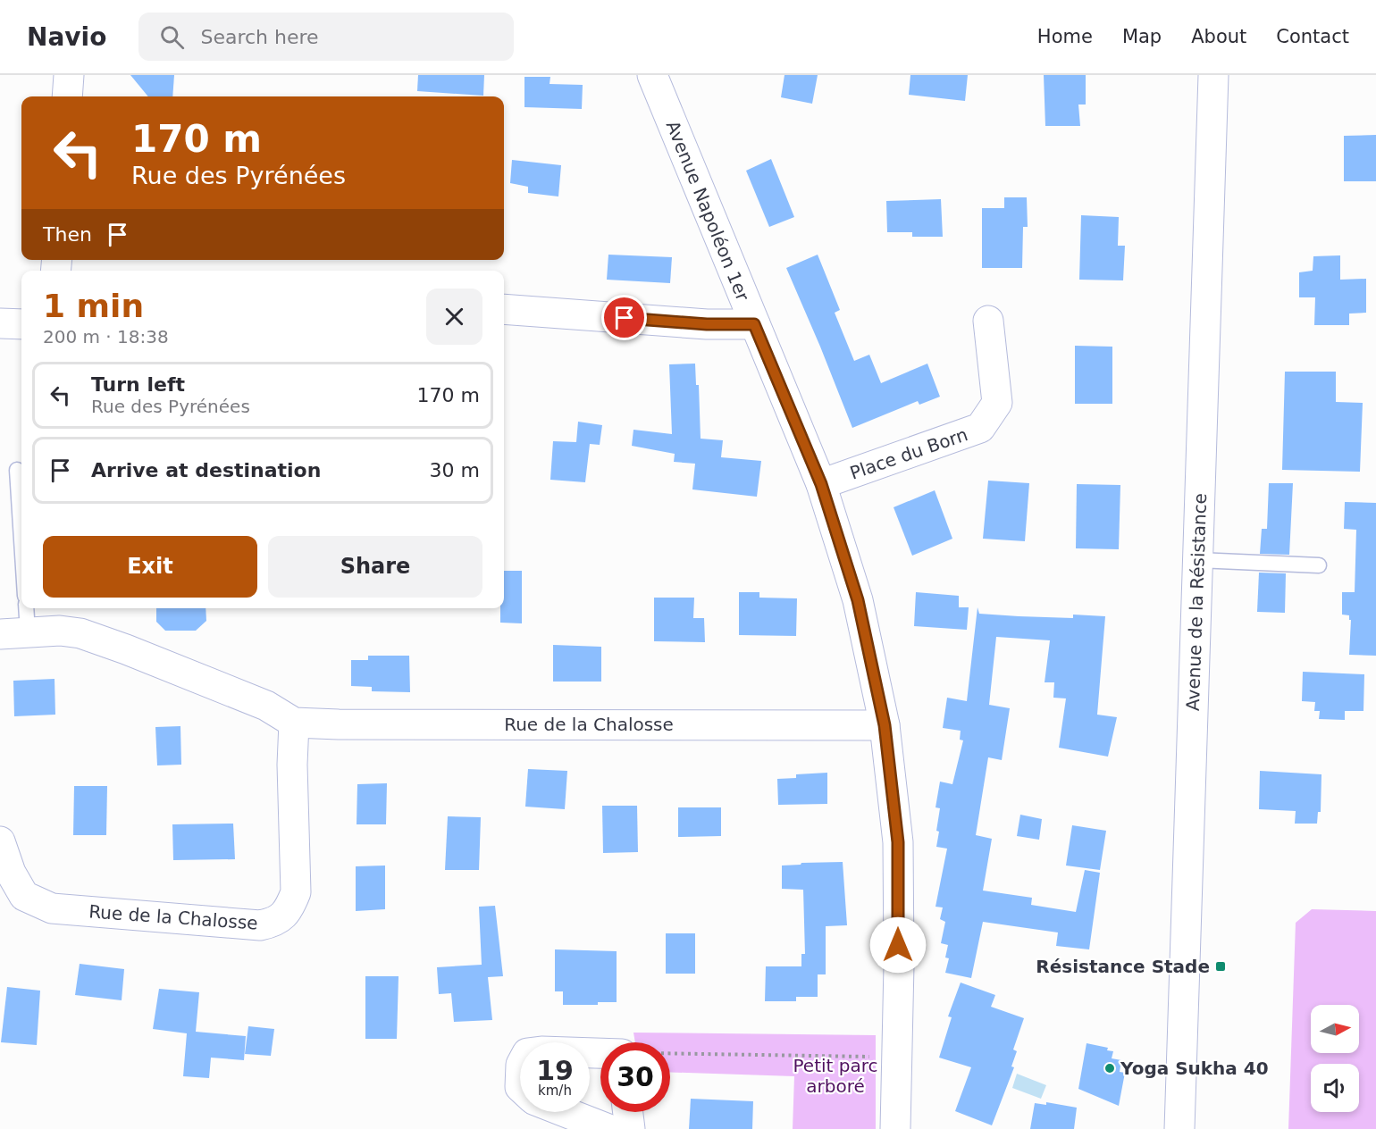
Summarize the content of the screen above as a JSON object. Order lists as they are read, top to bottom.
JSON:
{
  "streets": {
    "street": [
      "Avenue Napoléon 1er",
      "Place du Born",
      "Avenue de la Résistance",
      "Rue de la Chalosse"
    ]
  },
  "crossings": [
    ["Avenue Napoléon 1er", "Place du Born"],
    ["Avenue Napoléon 1er", "Rue de la Chalosse"]
  ],
  "parks": ["Petit parc arboré"],
  "places": {
    "transit": ["Résistance Stade"],
    "other": ["Yoga Sukha 40"]
  },
  "north": "right",
  "page": {
    "header": "Navio",
    "search": "Search here",
    "nav": [
      "Home",
      "Map",
      "About",
      "Contact"
    ],
    "turn": ["170 m", "Rue des Pyrénées"],
    "then": "Then",
    "heading": ["1 min", "200 m · 18:38"],
    "list": [
      {
        "name": "Turn left",
        "note": "Rue des Pyrénées",
        "value": "170 m"
      },
      {
        "name": "Arrive at destination",
        "value": "30 m"
      }
    ],
    "buttons": ["Exit", "Share"],
    "speed": "19 km/h",
    "limit": "30"
  }
}
